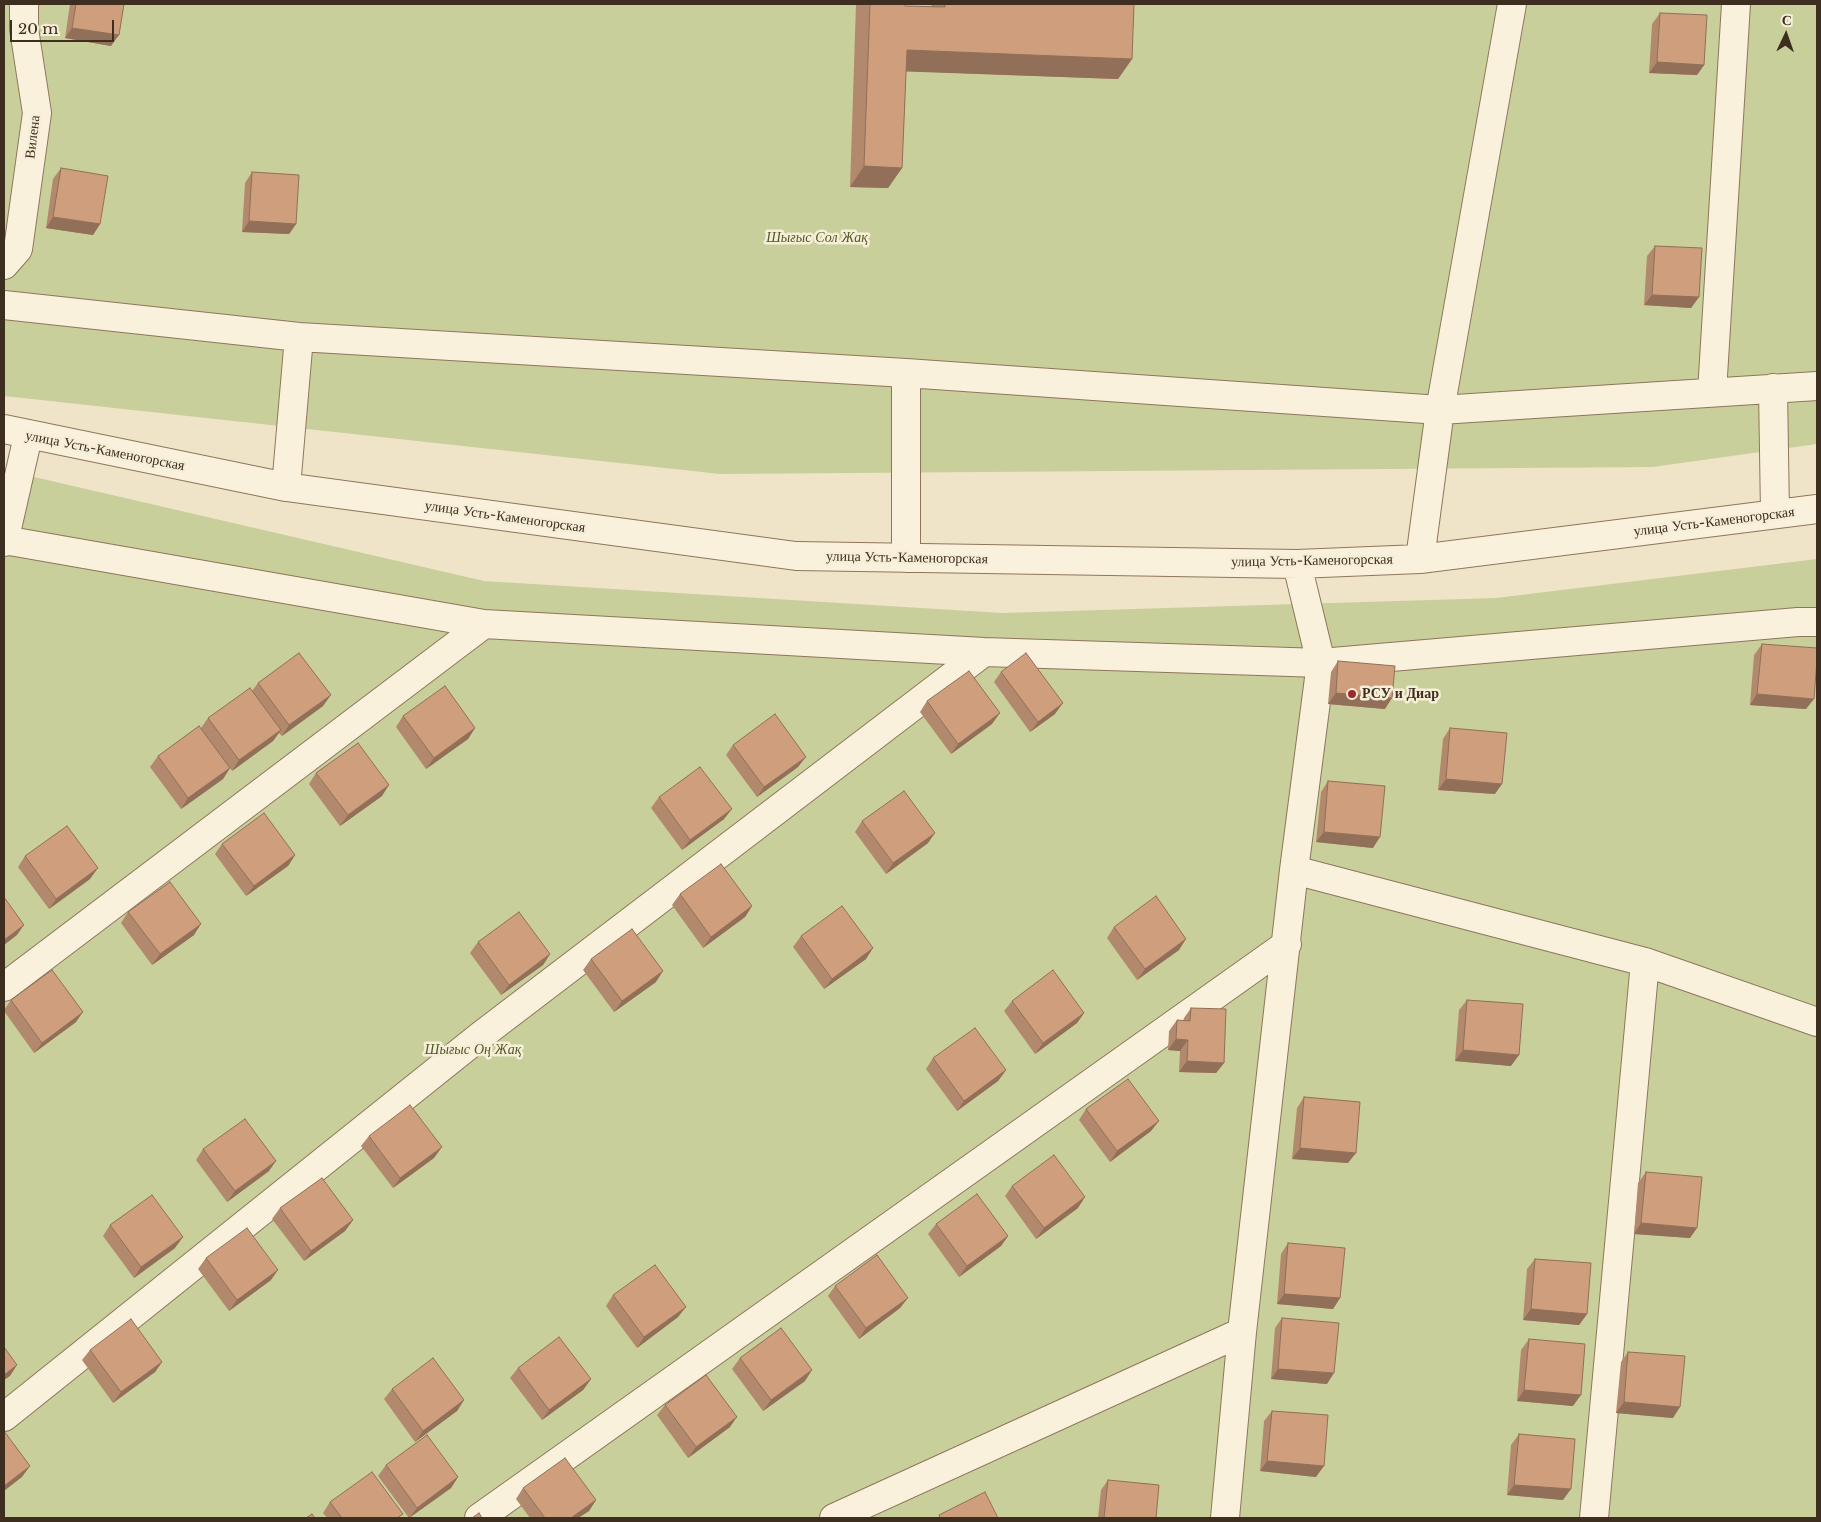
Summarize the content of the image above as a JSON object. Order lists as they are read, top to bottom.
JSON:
{
  "streets": {
    "street": ["Вилена", "улица Усть-Каменогорская"]
  },
  "parks": ["Шығыс Сол Жақ", "Шығыс Оң Жақ"],
  "places": ["РСУ и Диар"],
  "scale_bar": "20 m",
  "north": "top"
}
